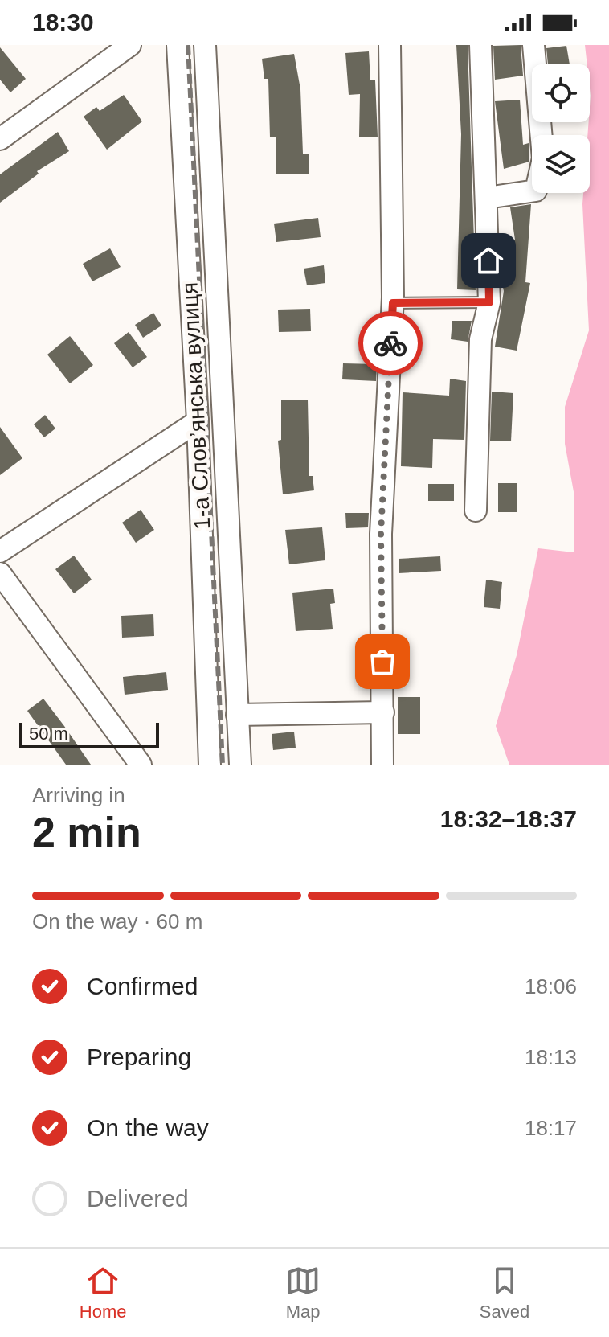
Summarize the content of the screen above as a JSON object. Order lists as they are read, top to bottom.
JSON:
{
  "streets": {
    "street": ["1-а Слов’янська вулиця"]
  },
  "scale_bar": "50 m",
  "page": {
    "status": "18:30",
    "scale": "50 m",
    "heading": ["2 min", "Arriving in", "18:32–18:37"],
    "bar": "On the way · 60 m",
    "list": [
      ["Confirmed", "18:06"],
      ["Preparing", "18:13"],
      ["On the way", "18:17"],
      "Delivered"
    ],
    "tabs": ["Home", "Map", "Saved"]
  }
}
